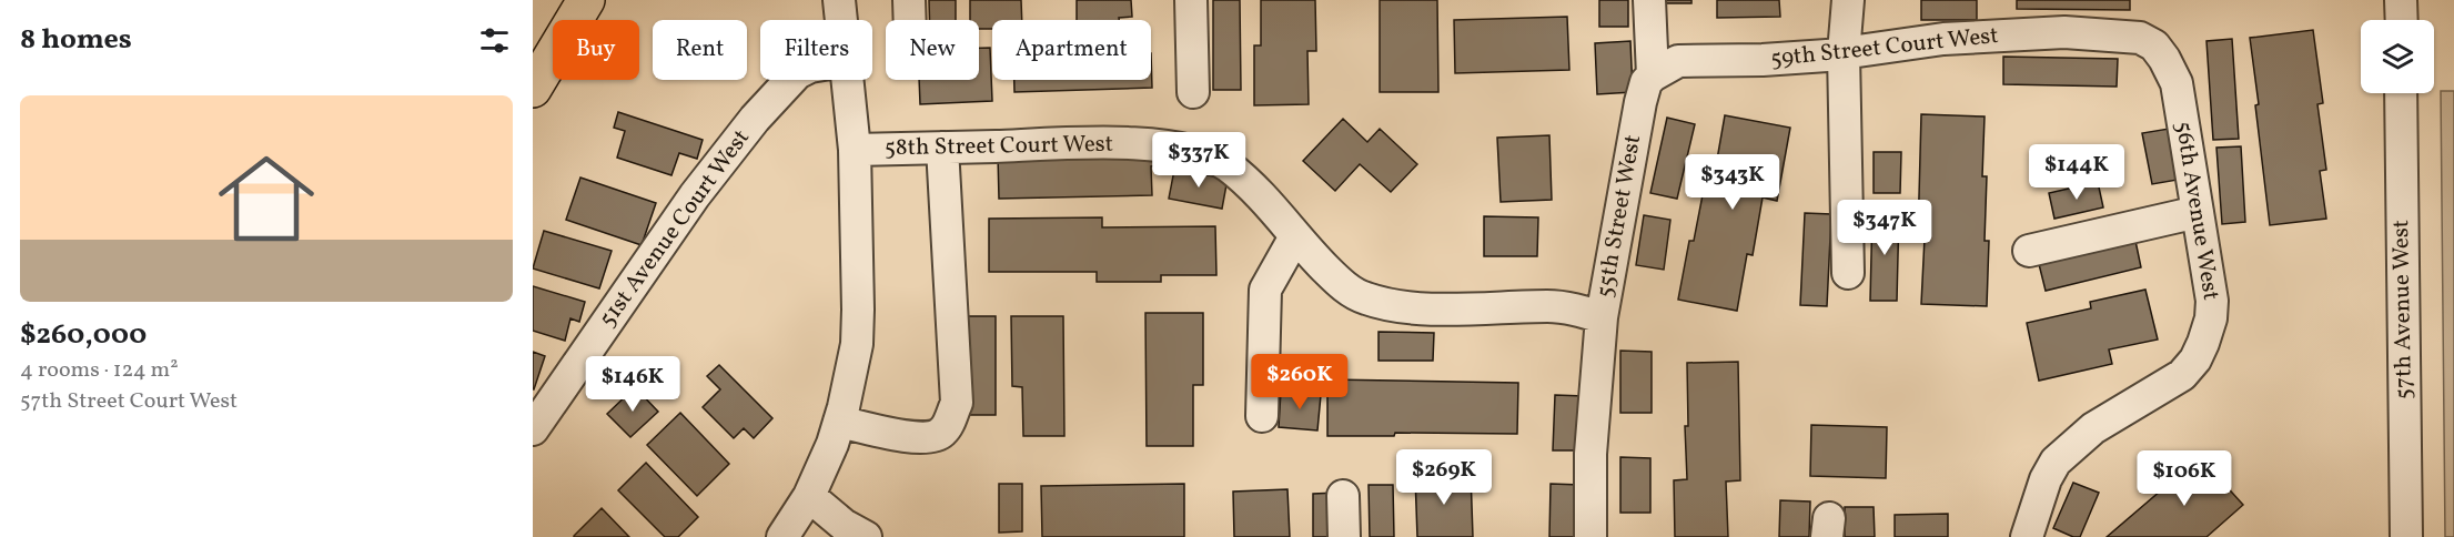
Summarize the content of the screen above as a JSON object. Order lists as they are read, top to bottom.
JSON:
{
  "streets": {
    "street": [
      "59th Street Court West",
      "58th Street Court West",
      "56th Avenue West",
      "55th Street West",
      "51st Avenue Court West",
      "57th Avenue West"
    ]
  },
  "crossings": [
    ["59th Street Court West", "56th Avenue West"],
    ["59th Street Court West", "55th Street West"],
    ["58th Street Court West", "55th Street West"]
  ],
  "page": {
    "heading": "8 homes",
    "chip": [
      "Buy",
      "Rent",
      "Filters",
      "New",
      "Apartment"
    ],
    "list": [
      {
        "name": "$260,000",
        "note": "4 rooms · 124 m² · 57th Street Court West"
      }
    ],
    "price": [
      "$337K",
      "$144K",
      "$343K",
      "$347K",
      "$260K",
      "$146K",
      "$269K",
      "$106K"
    ]
  }
}
